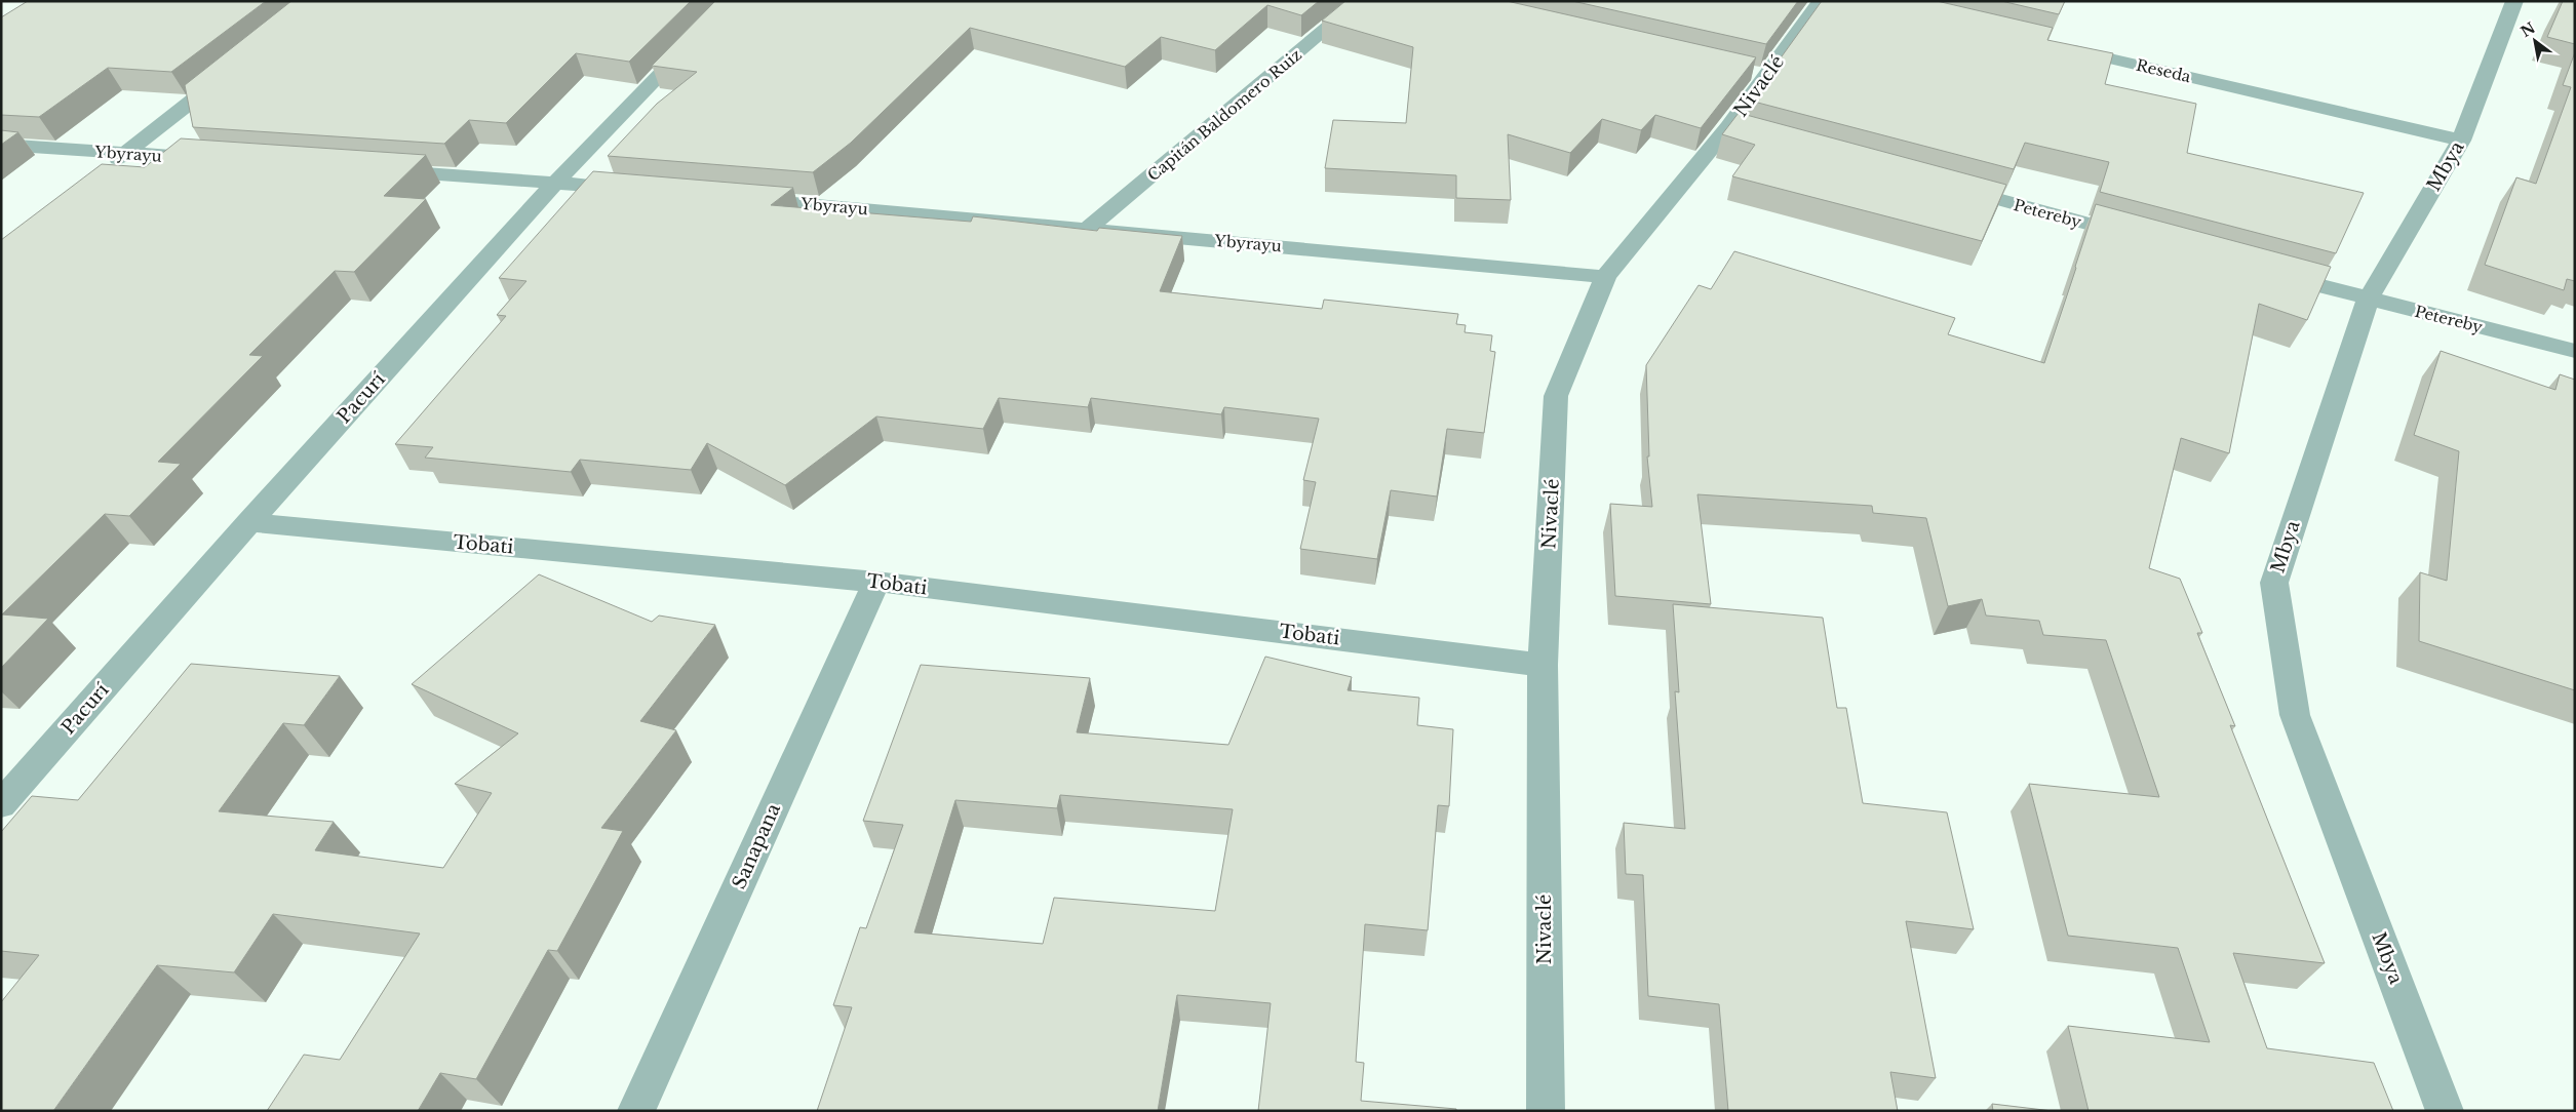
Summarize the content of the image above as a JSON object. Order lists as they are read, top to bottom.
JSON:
{
  "streets": {
    "street": [
      "Reseda",
      "Nivaclé",
      "Capitán Baldomero Ruiz",
      "Ybyrayu",
      "Mbya",
      "Petereby",
      "Pacurí",
      "Tobati",
      "Sanapana"
    ]
  },
  "crossings": [
    ["Reseda", "Mbya"],
    ["Nivaclé", "Ybyrayu"],
    ["Nivaclé", "Tobati"],
    ["Capitán Baldomero Ruiz", "Ybyrayu"],
    ["Mbya", "Petereby"],
    ["Pacurí", "Tobati"],
    ["Tobati", "Sanapana"]
  ],
  "north": "top left"
}
